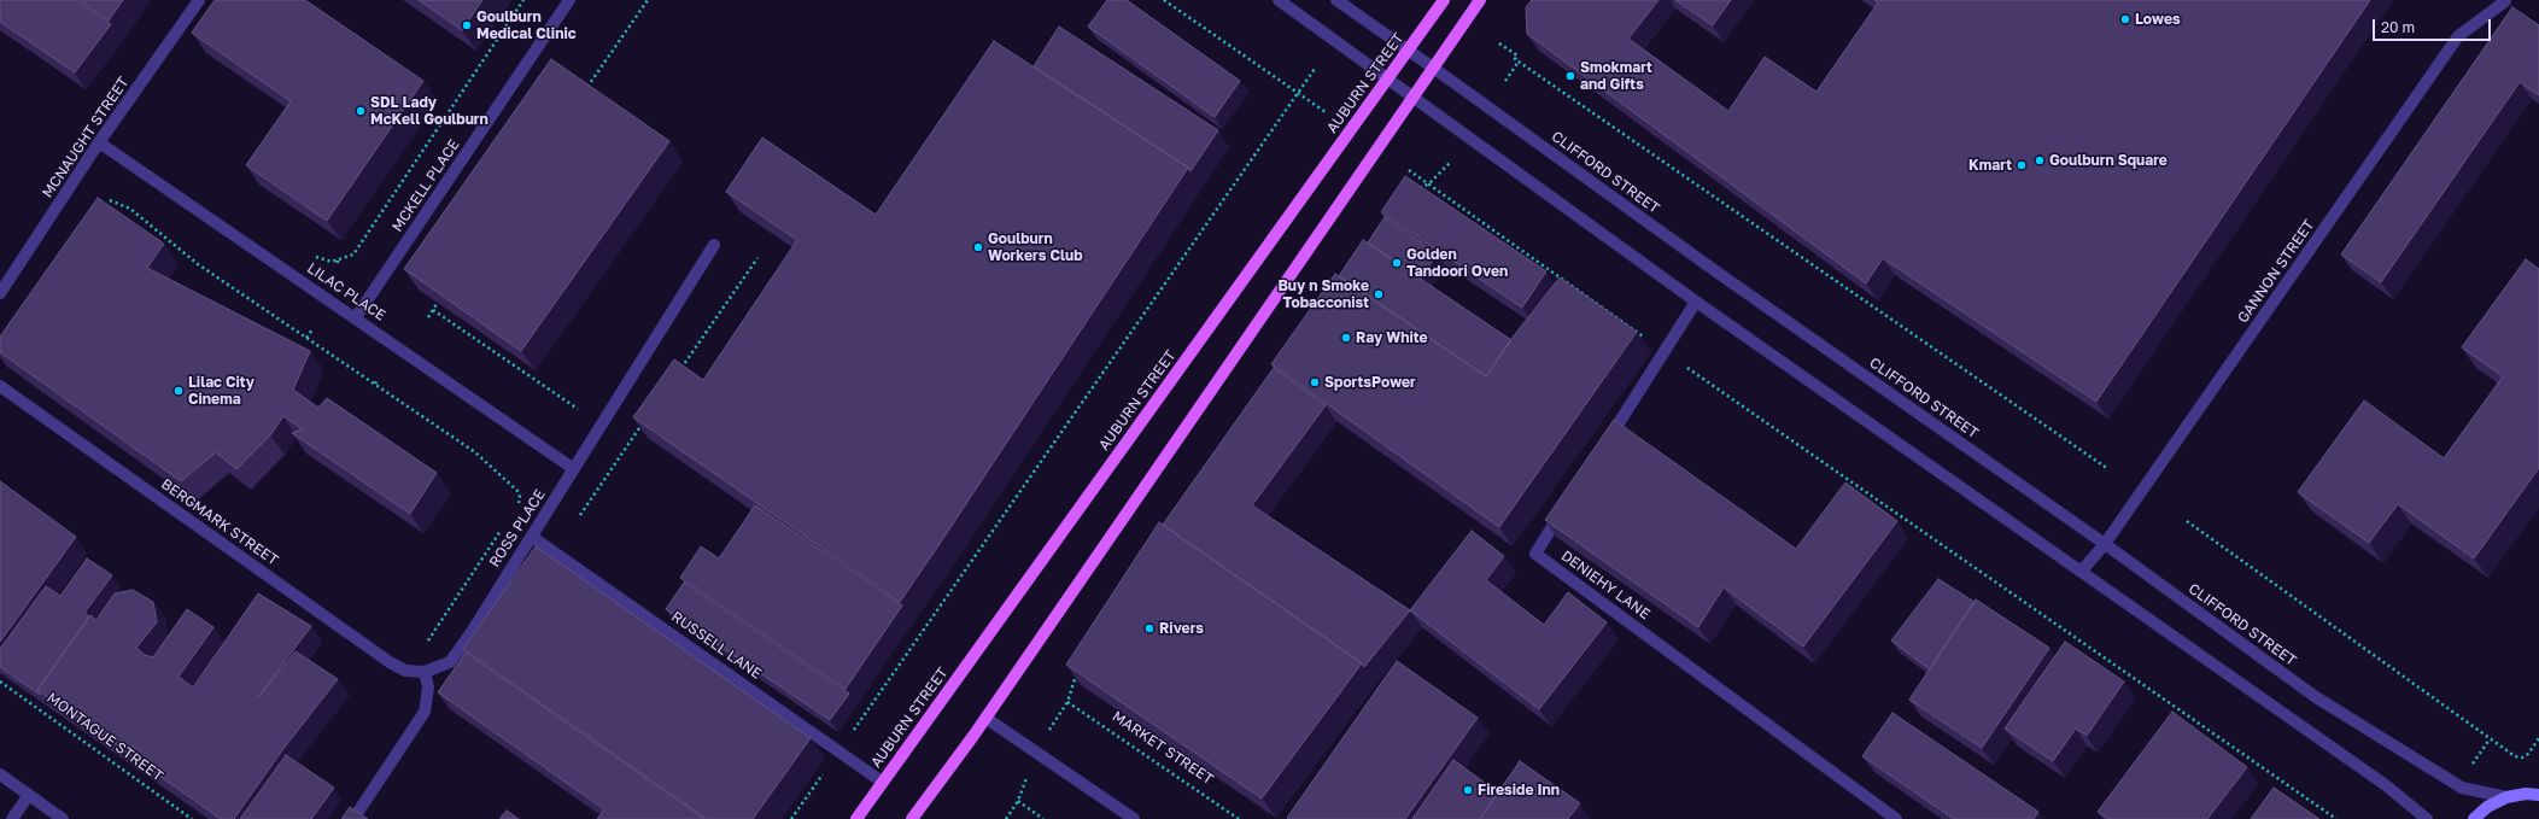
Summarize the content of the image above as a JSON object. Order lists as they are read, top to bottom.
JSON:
{
  "streets": {
    "main road": ["AUBURN STREET"],
    "street": [
      "MCNAUGHT STREET",
      "CLIFFORD STREET",
      "MCKELL PLACE",
      "GANNON STREET",
      "LILAC PLACE",
      "BERGMARK STREET",
      "ROSS PLACE",
      "DENIEHY LANE",
      "RUSSELL LANE"
    ],
    "path": ["MONTAGUE STREET", "MARKET STREET"]
  },
  "crossings": [
    ["AUBURN STREET", "CLIFFORD STREET"],
    ["AUBURN STREET", "RUSSELL LANE"],
    ["MCNAUGHT STREET", "LILAC PLACE"],
    ["CLIFFORD STREET", "GANNON STREET"],
    ["MCKELL PLACE", "LILAC PLACE"],
    ["LILAC PLACE", "ROSS PLACE"],
    ["BERGMARK STREET", "ROSS PLACE"],
    ["ROSS PLACE", "RUSSELL LANE"]
  ],
  "places": [
    "Lowes",
    "Goulburn Medical Clinic",
    "Smokmart and Gifts",
    "SDL Lady McKell Goulburn",
    "Goulburn Square",
    "Kmart",
    "Goulburn Workers Club",
    "Golden Tandoori Oven",
    "Buy n Smoke Tobacconist",
    "Ray White",
    "SportsPower",
    "Lilac City Cinema",
    "Rivers",
    "Fireside Inn"
  ],
  "scale_bar": "20 m"
}
